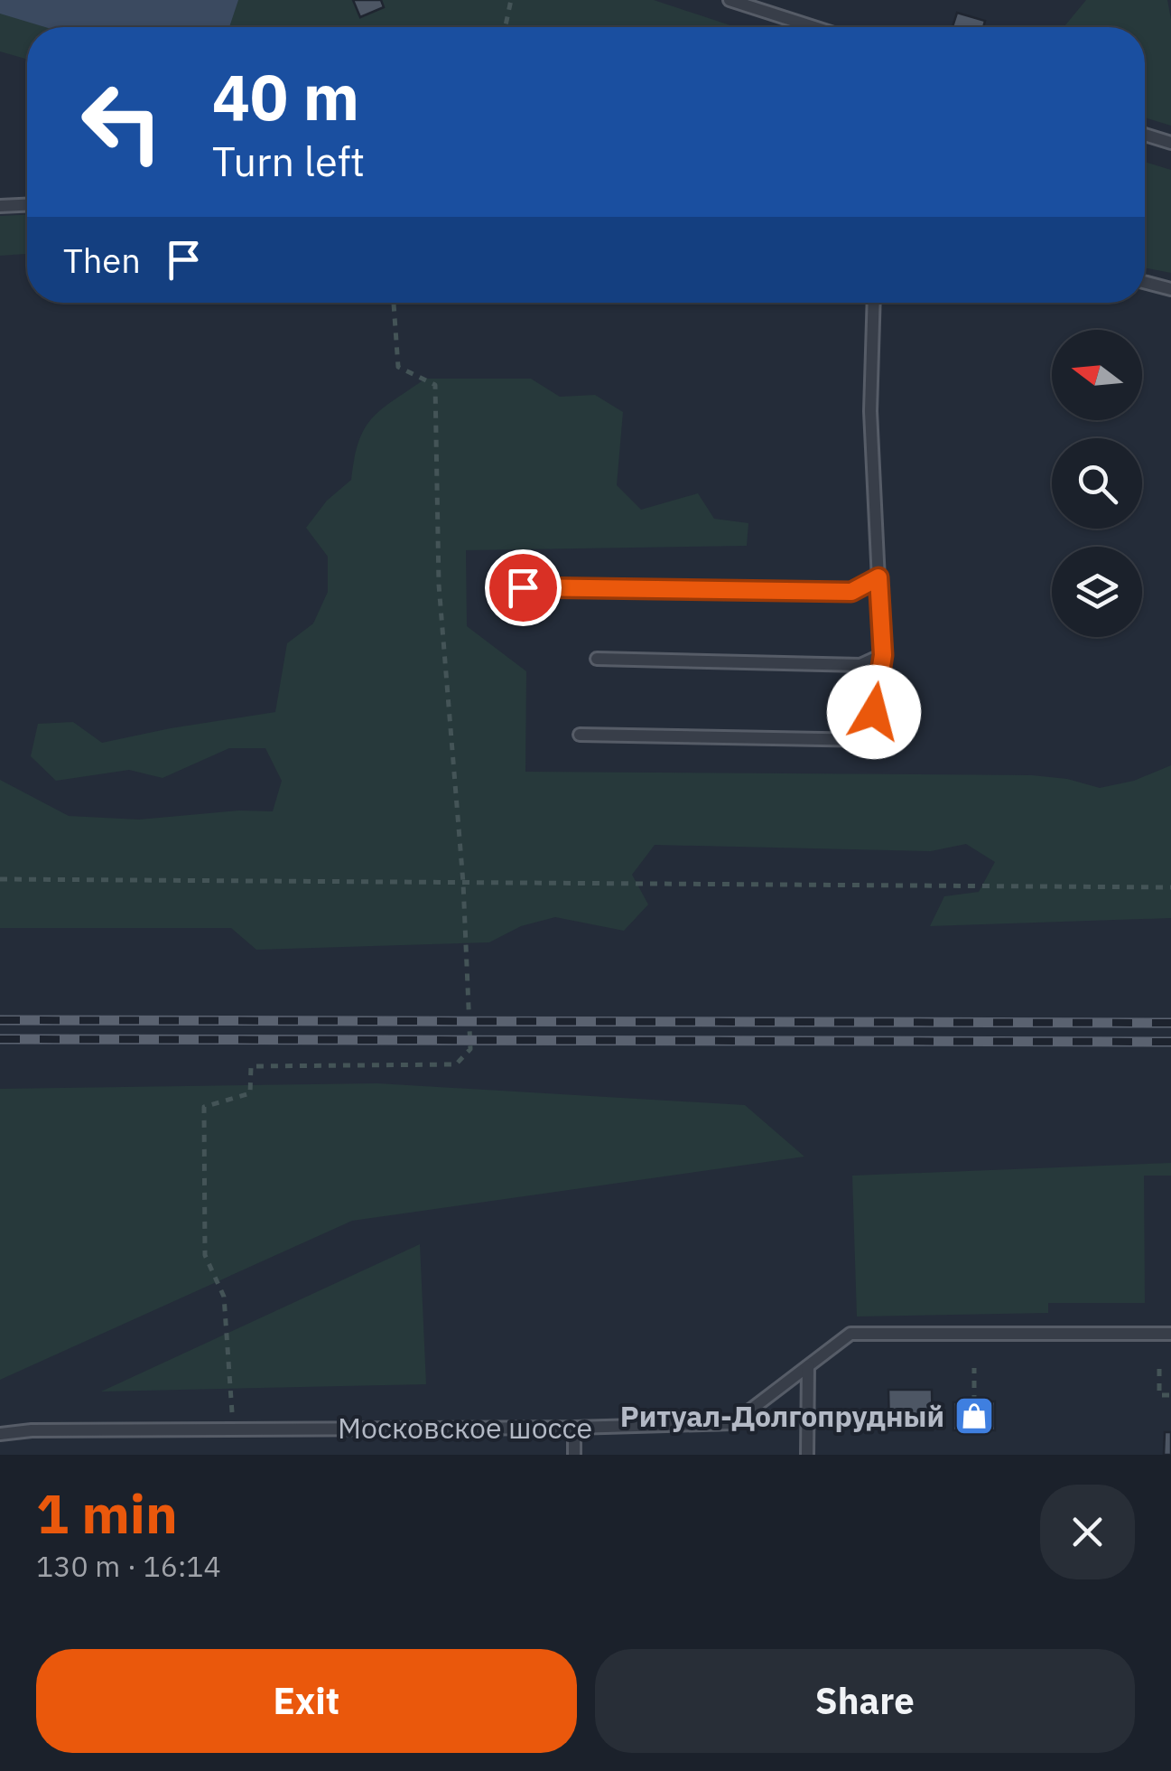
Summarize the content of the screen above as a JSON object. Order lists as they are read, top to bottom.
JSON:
{
  "streets": {
    "lane": ["Московское шоссе"]
  },
  "places": {
    "shop": ["Ритуал-Долгопрудный"]
  },
  "north": "left",
  "page": {
    "turn": ["40 m", "Turn left"],
    "then": "Then",
    "heading": ["1 min", "130 m · 16:14"],
    "buttons": ["Exit", "Share"]
  }
}
